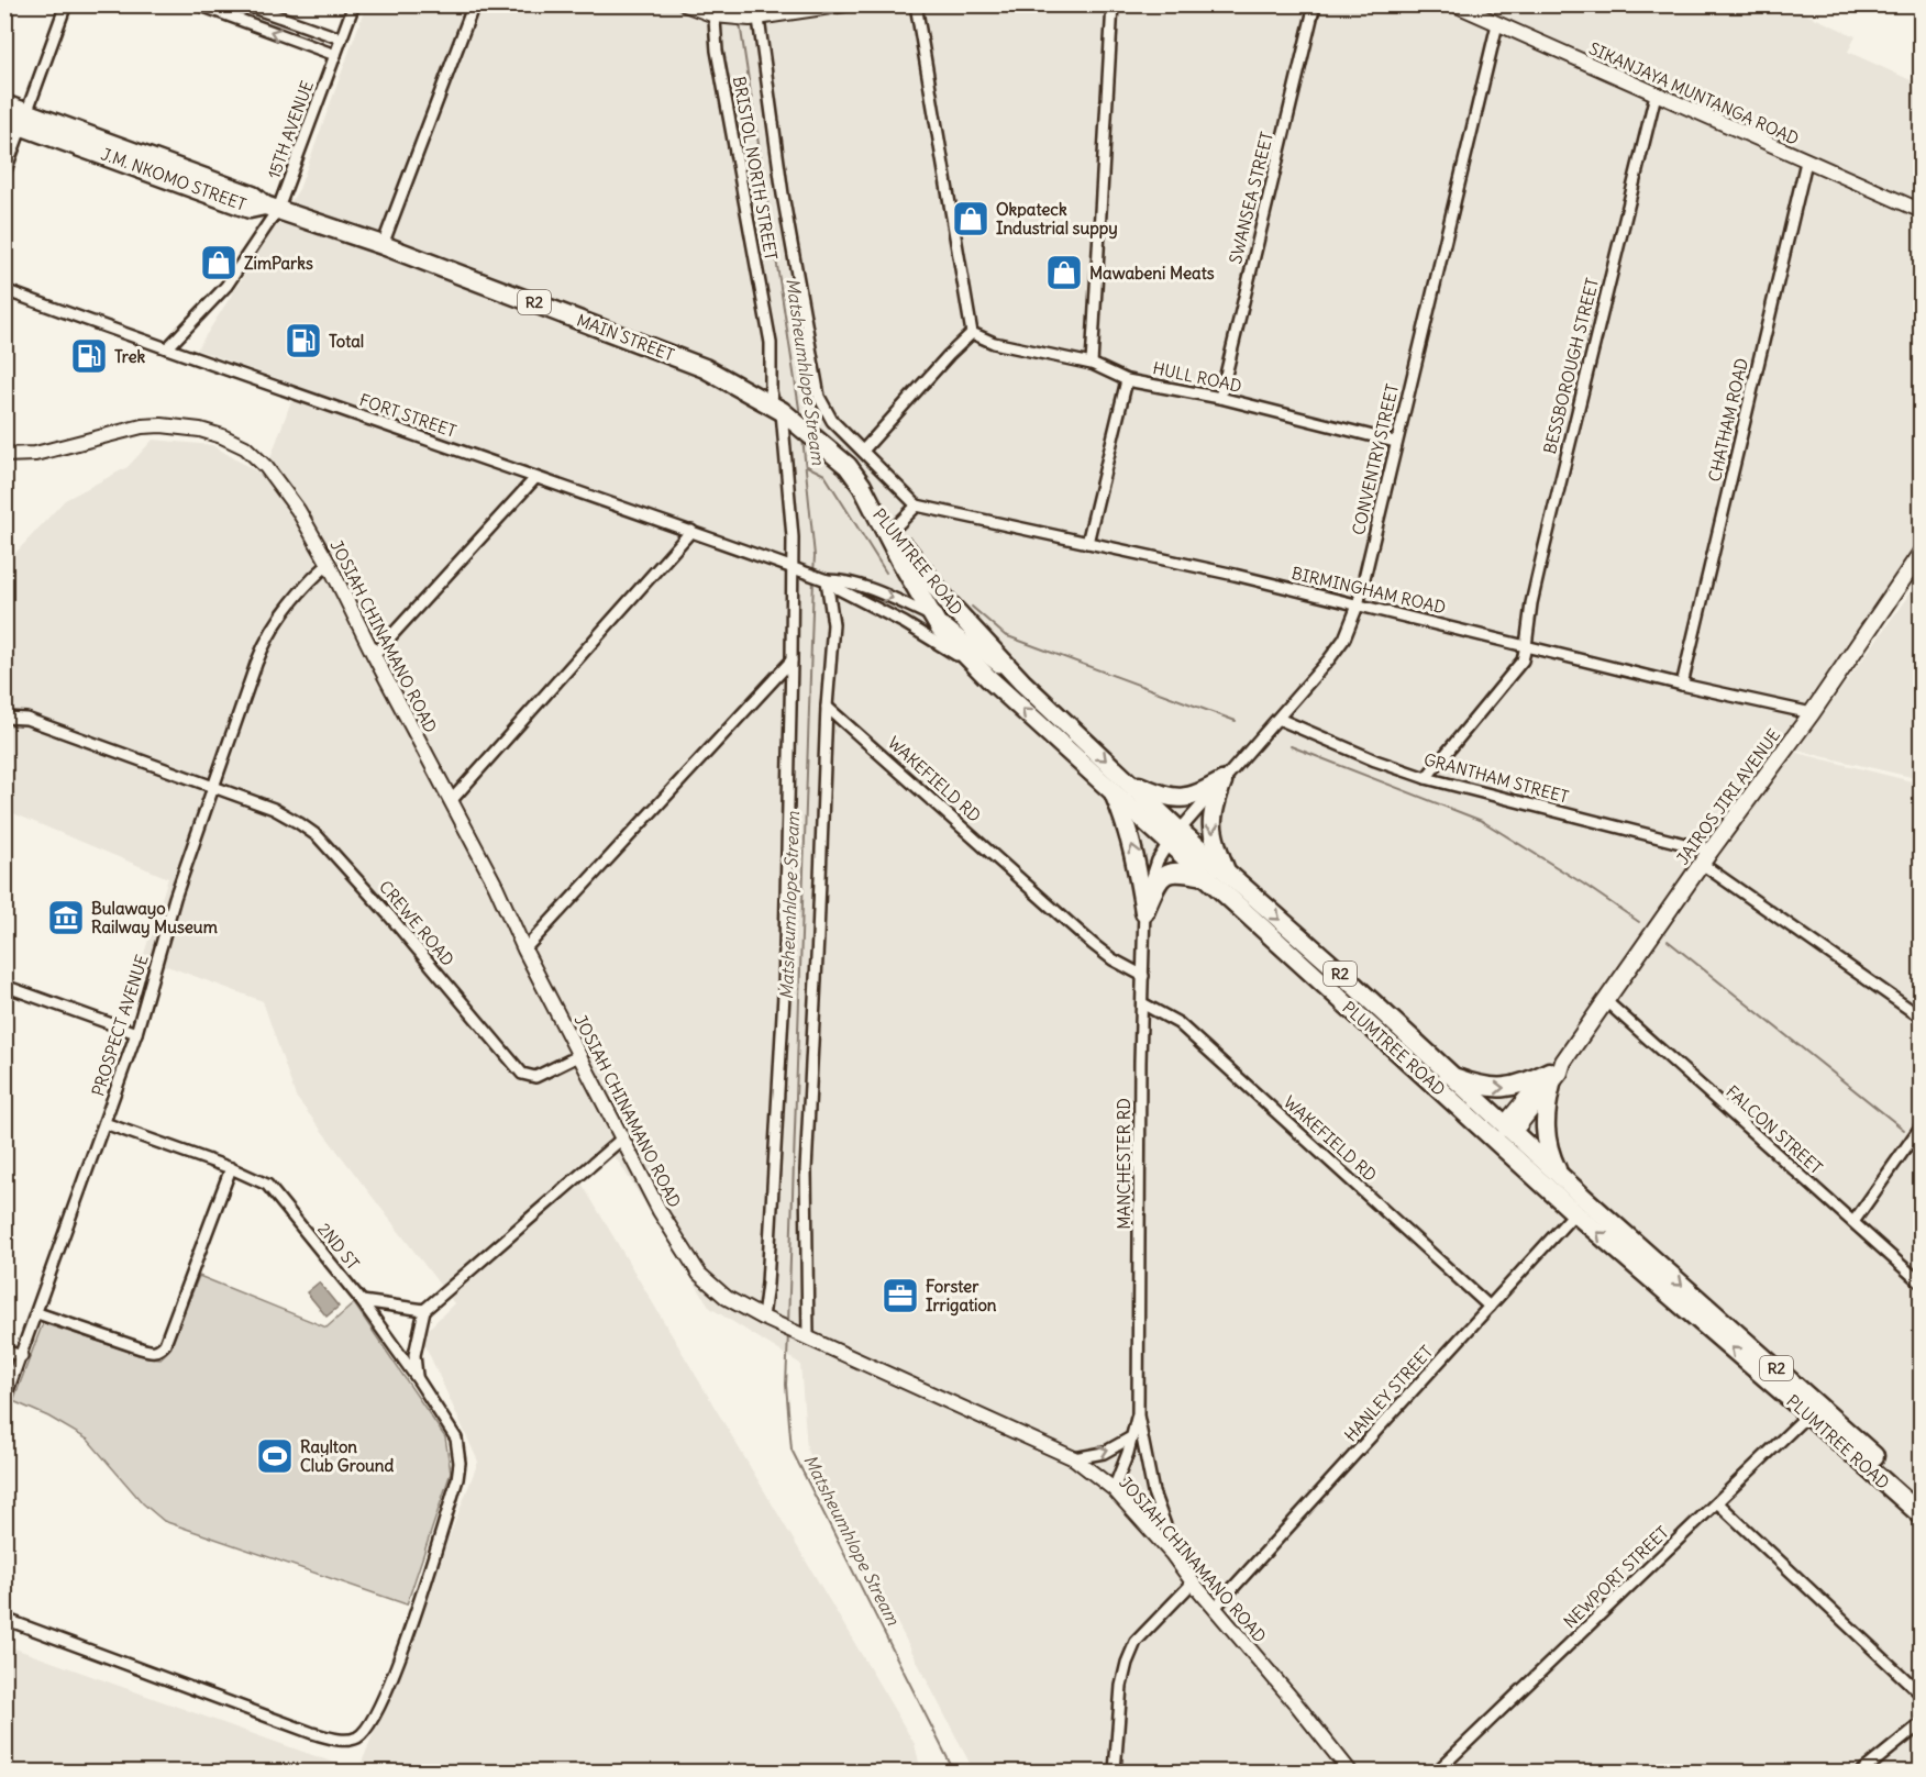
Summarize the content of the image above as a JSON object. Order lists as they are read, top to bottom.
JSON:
{
  "streets": {
    "highway": [
      "J.M. NKOMO STREET",
      "R2",
      "MAIN STREET",
      "PLUMTREE ROAD"
    ],
    "main road": ["JAIROS JIRI AVENUE"],
    "street": [
      "SIKANJAYA MUNTANGA ROAD",
      "15TH AVENUE",
      "BRISTOL NORTH STREET",
      "SWANSEA STREET",
      "BESSBOROUGH STREET",
      "HULL ROAD",
      "FORT STREET",
      "CHATHAM ROAD",
      "CONVENTRY STREET",
      "BIRMINGHAM ROAD",
      "JOSIAH CHINAMANO ROAD",
      "GRANTHAM STREET",
      "WAKEFIELD RD",
      "CREWE ROAD",
      "PROSPECT AVENUE",
      "FALCON STREET",
      "MANCHESTER RD",
      "2ND ST",
      "HANLEY STREET",
      "NEWPORT STREET"
    ]
  },
  "crossings": [
    ["SIKANJAYA MUNTANGA ROAD", "BESSBOROUGH STREET"],
    ["SIKANJAYA MUNTANGA ROAD", "CHATHAM ROAD"],
    ["SIKANJAYA MUNTANGA ROAD", "CONVENTRY STREET"],
    ["15TH AVENUE", "J.M. NKOMO STREET"],
    ["15TH AVENUE", "MAIN STREET"],
    ["15TH AVENUE", "FORT STREET"],
    ["BRISTOL NORTH STREET", "MAIN STREET"],
    ["BRISTOL NORTH STREET", "FORT STREET"],
    ["BRISTOL NORTH STREET", "JOSIAH CHINAMANO ROAD"],
    ["J.M. NKOMO STREET", "MAIN STREET"],
    ["SWANSEA STREET", "HULL ROAD"],
    ["MAIN STREET", "PLUMTREE ROAD"],
    ["BESSBOROUGH STREET", "BIRMINGHAM ROAD"],
    ["BESSBOROUGH STREET", "GRANTHAM STREET"],
    ["HULL ROAD", "CONVENTRY STREET"],
    ["CHATHAM ROAD", "BIRMINGHAM ROAD"],
    ["CONVENTRY STREET", "PLUMTREE ROAD"],
    ["CONVENTRY STREET", "BIRMINGHAM ROAD"],
    ["CONVENTRY STREET", "GRANTHAM STREET"],
    ["CONVENTRY STREET", "MANCHESTER RD"],
    ["PLUMTREE ROAD", "JAIROS JIRI AVENUE"],
    ["PLUMTREE ROAD", "HANLEY STREET"],
    ["PLUMTREE ROAD", "NEWPORT STREET"],
    ["BIRMINGHAM ROAD", "JAIROS JIRI AVENUE"],
    ["JOSIAH CHINAMANO ROAD", "CREWE ROAD"],
    ["JOSIAH CHINAMANO ROAD", "PROSPECT AVENUE"],
    ["JOSIAH CHINAMANO ROAD", "HANLEY STREET"],
    ["GRANTHAM STREET", "JAIROS JIRI AVENUE"],
    ["WAKEFIELD RD", "MANCHESTER RD"],
    ["WAKEFIELD RD", "HANLEY STREET"],
    ["JAIROS JIRI AVENUE", "FALCON STREET"],
    ["CREWE ROAD", "PROSPECT AVENUE"],
    ["PROSPECT AVENUE", "2ND ST"]
  ],
  "water": ["Matsheumhlope Stream"],
  "places": {
    "shop": ["Okpateck Industrial suppy", "ZimParks", "Mawabeni Meats"],
    "fuel station": ["Total", "Trek"],
    "museum": ["Bulawayo Railway Museum"],
    "office": ["Forster Irrigation"],
    "sports": ["Raylton Club Ground"]
  }
}
